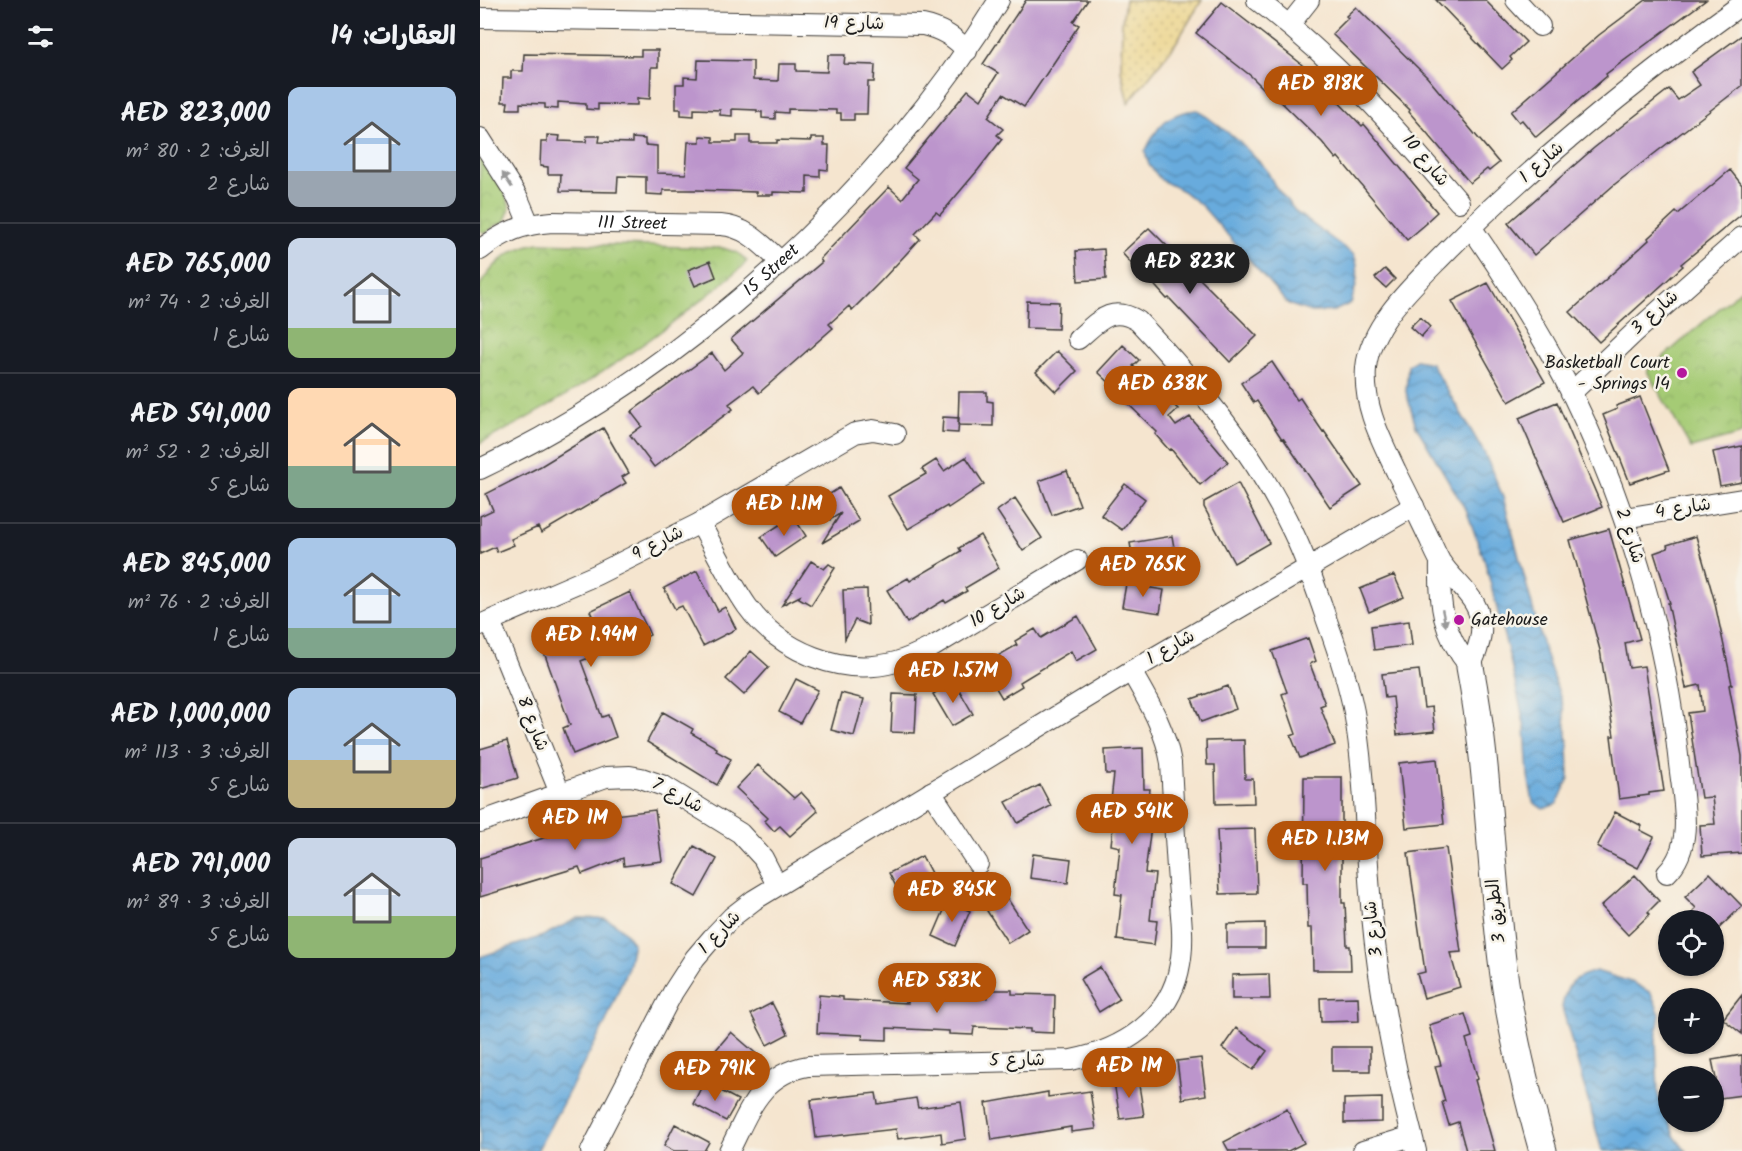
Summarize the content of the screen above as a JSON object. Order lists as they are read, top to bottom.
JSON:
{
  "streets": {
    "street": [
      "I9 شارع",
      "شارع 10",
      "شارع 1",
      "I11 Street",
      "I5 Street",
      "شارع 3",
      "شارع 4",
      "شارع 2",
      "شارع 9",
      "شارع 8",
      "شارع 7",
      "3 الطريق",
      "شارع 5"
    ]
  },
  "crossings": [
    ["I9 شارع", "I5 Street"],
    ["شارع 10", "شارع 9"],
    ["شارع 1", "شارع 3"],
    ["شارع 1", "شارع 2"],
    ["شارع 1", "شارع 7"],
    ["شارع 1", "شارع 5"],
    ["I11 Street", "I5 Street"],
    ["شارع 3", "شارع 2"],
    ["شارع 4", "شارع 2"],
    ["شارع 9", "شارع 8"],
    ["شارع 8", "شارع 7"]
  ],
  "places": ["Basketball Court - Springs 14", "Gatehouse"],
  "page": {
    "heading": "العقارات: 14",
    "price": [
      "AED 818K",
      "AED 823K",
      "AED 638K",
      "AED 1.1M",
      "AED 765K",
      "AED 1.94M",
      "AED 1.57M",
      "AED 541K",
      "AED 1M",
      "AED 1.13M",
      "AED 845K",
      "AED 583K",
      "AED 1M",
      "AED 791K"
    ],
    "list": [
      {
        "name": "AED 823,000",
        "note": "الغرف: 2 · 80 m² · شارع 2"
      },
      {
        "name": "AED 765,000",
        "note": "الغرف: 2 · 74 m² · شارع 1"
      },
      {
        "name": "AED 541,000",
        "note": "الغرف: 2 · 52 m² · شارع 5"
      },
      {
        "name": "AED 845,000",
        "note": "الغرف: 2 · 76 m² · شارع 1"
      },
      {
        "name": "AED 1,000,000",
        "note": "الغرف: 3 · 113 m² · شارع 5"
      },
      {
        "name": "AED 791,000",
        "note": "الغرف: 3 · 89 m² · شارع 5"
      }
    ],
    "map_buttons": ["+", "−"]
  }
}
